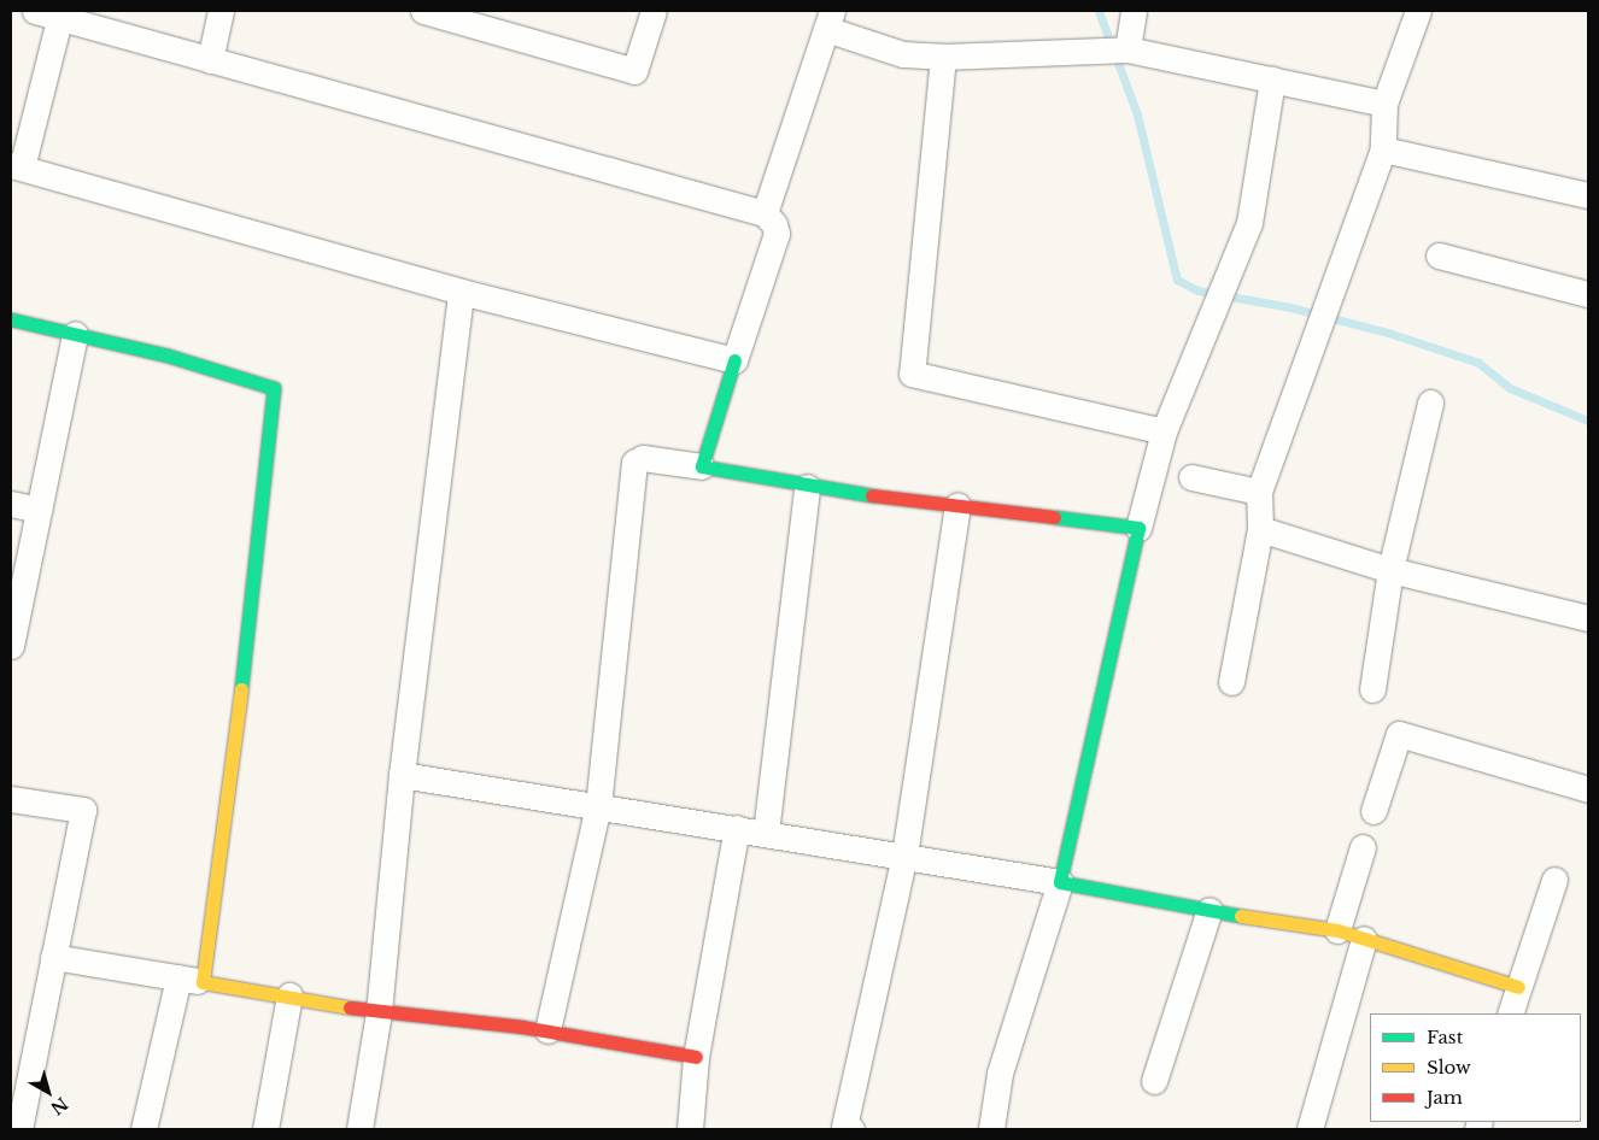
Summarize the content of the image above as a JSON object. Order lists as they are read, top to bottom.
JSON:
{
  "legend": ["Fast", "Slow", "Jam"],
  "north": "bottom right"
}
